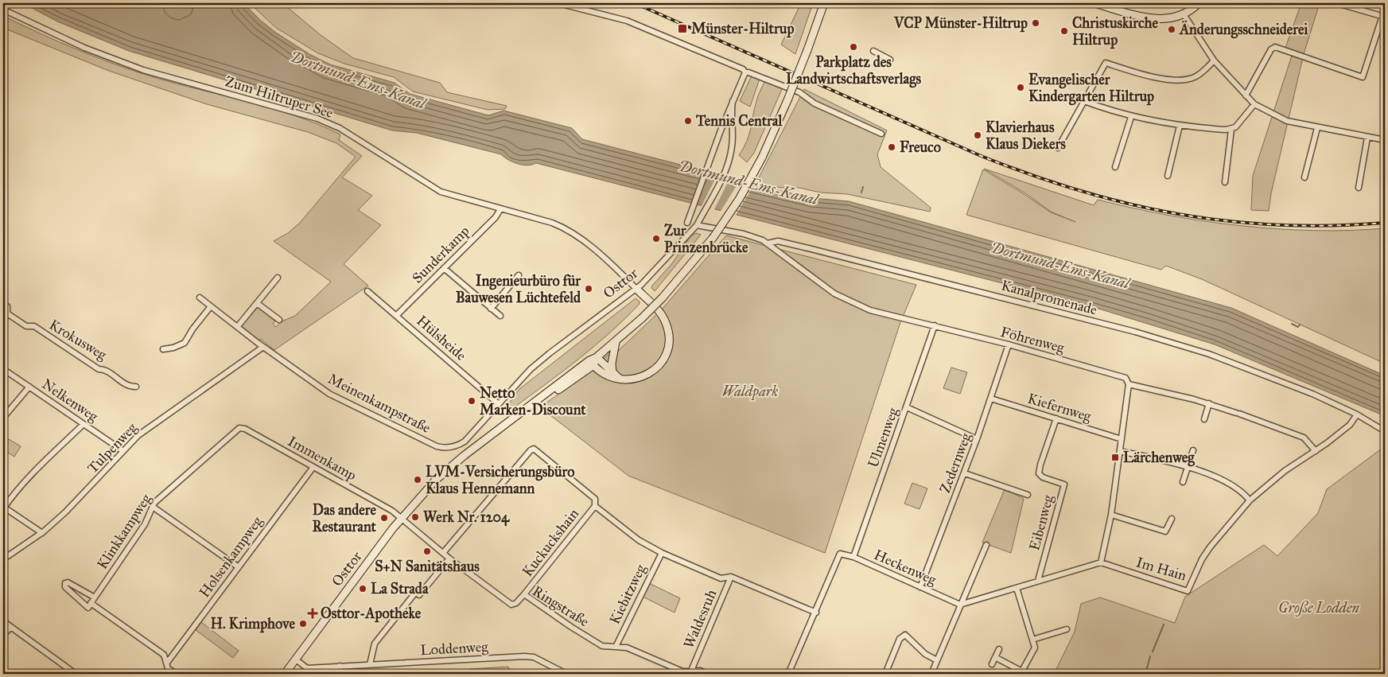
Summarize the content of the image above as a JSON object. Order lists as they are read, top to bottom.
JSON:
{
  "streets": {
    "main road": ["Osttor"],
    "street": [
      "Zum Hiltruper See",
      "Sunderkamp",
      "Kanalpromenade",
      "Hülsheide",
      "Krokusweg",
      "Föhrenweg",
      "Nelkenweg",
      "Meinenkampstraße",
      "Kiefernweg",
      "Ulmenweg",
      "Tulpenweg",
      "Immenkamp",
      "Zedernweg",
      "Eibenweg",
      "Klinkkampweg",
      "Kuckuckshain",
      "Holsenkampweg",
      "Heckenweg",
      "Im Hain",
      "Kiebitzweg",
      "Ringstraße",
      "Waldesruh",
      "Loddenweg"
    ]
  },
  "crossings": [
    ["Zum Hiltruper See", "Sunderkamp"],
    ["Zum Hiltruper See", "Osttor"],
    ["Sunderkamp", "Hülsheide"],
    ["Osttor", "Kanalpromenade"],
    ["Osttor", "Hülsheide"],
    ["Osttor", "Meinenkampstraße"],
    ["Osttor", "Immenkamp"],
    ["Osttor", "Ringstraße"],
    ["Osttor", "Loddenweg"],
    ["Kanalpromenade", "Föhrenweg"],
    ["Kanalpromenade", "Im Hain"],
    ["Föhrenweg", "Ulmenweg"],
    ["Föhrenweg", "Zedernweg"],
    ["Nelkenweg", "Tulpenweg"],
    ["Meinenkampstraße", "Tulpenweg"],
    ["Kiefernweg", "Zedernweg"],
    ["Kiefernweg", "Eibenweg"],
    ["Ulmenweg", "Heckenweg"],
    ["Immenkamp", "Klinkkampweg"],
    ["Immenkamp", "Holsenkampweg"],
    ["Immenkamp", "Ringstraße"],
    ["Zedernweg", "Heckenweg"],
    ["Kuckuckshain", "Ringstraße"],
    ["Kiebitzweg", "Ringstraße"],
    ["Ringstraße", "Waldesruh"]
  ],
  "water": ["Dortmund-Ems-Kanal"],
  "parks": ["Waldpark", "Große Lodden"],
  "places": {
    "other": [
      "VCP Münster-Hiltrup",
      "Änderungsschneiderei",
      "Christuskirche Hiltrup",
      "Parkplatz des Landwirtschaftsverlags",
      "Evangelischer Kindergarten Hiltrup",
      "Tennis Central",
      "Klavierhaus Klaus Diekers",
      "Freuco",
      "Zur Prinzenbrücke",
      "Ingenieurbüro für Bauwesen Lüchtefeld",
      "Netto Marken-Discount",
      "LVM-Versicherungsbüro Klaus Hennemann",
      "Werk Nr. 1204",
      "Das andere Restaurant",
      "S+N Sanitätshaus",
      "La Strada",
      "H. Krimphove"
    ],
    "transit": ["Münster-Hiltrup", "Lärchenweg"],
    "health": ["Osttor-Apotheke"]
  }
}
